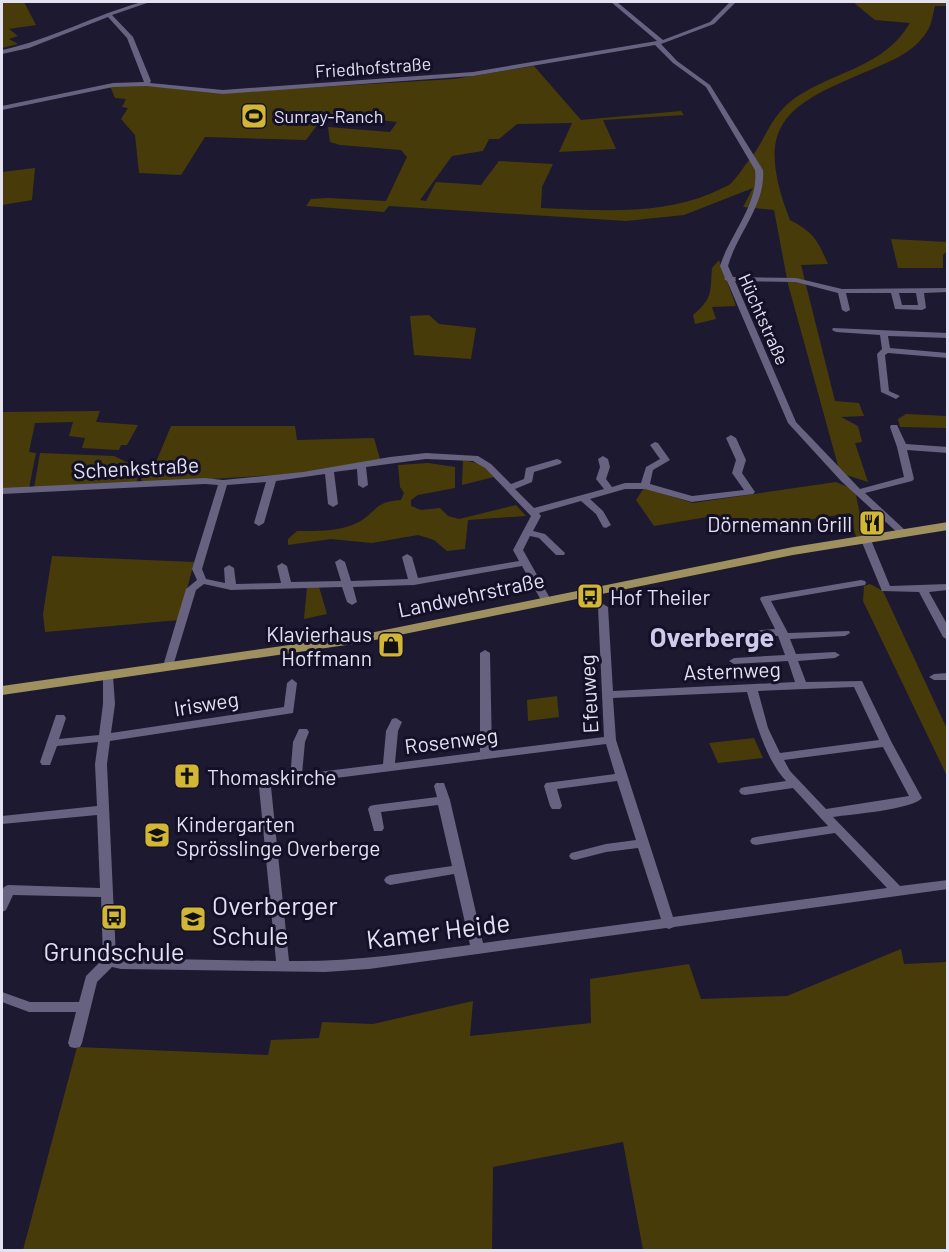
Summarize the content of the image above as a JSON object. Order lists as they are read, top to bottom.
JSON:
{
  "streets": {
    "main road": ["Landwehrstraße"],
    "street": [
      "Friedhofstraße",
      "Hüchtstraße",
      "Schenkstraße",
      "Asternweg",
      "Efeuweg",
      "Irisweg",
      "Rosenweg",
      "Kamer Heide"
    ]
  },
  "crossings": [
    ["Friedhofstraße", "Hüchtstraße"],
    ["Hüchtstraße", "Landwehrstraße"],
    ["Asternweg", "Efeuweg"],
    ["Efeuweg", "Rosenweg"],
    ["Efeuweg", "Kamer Heide"]
  ],
  "districts": ["Overberge"],
  "places": {
    "sports": ["Sunray-Ranch"],
    "restaurant": ["Dörnemann Grill"],
    "bus stop": ["Hof Theiler", "Grundschule"],
    "shop": ["Klavierhaus Hoffmann"],
    "church": ["Thomaskirche"],
    "school or university": ["Kindergarten Sprösslinge Overberge", "Overberger Schule"]
  }
}
